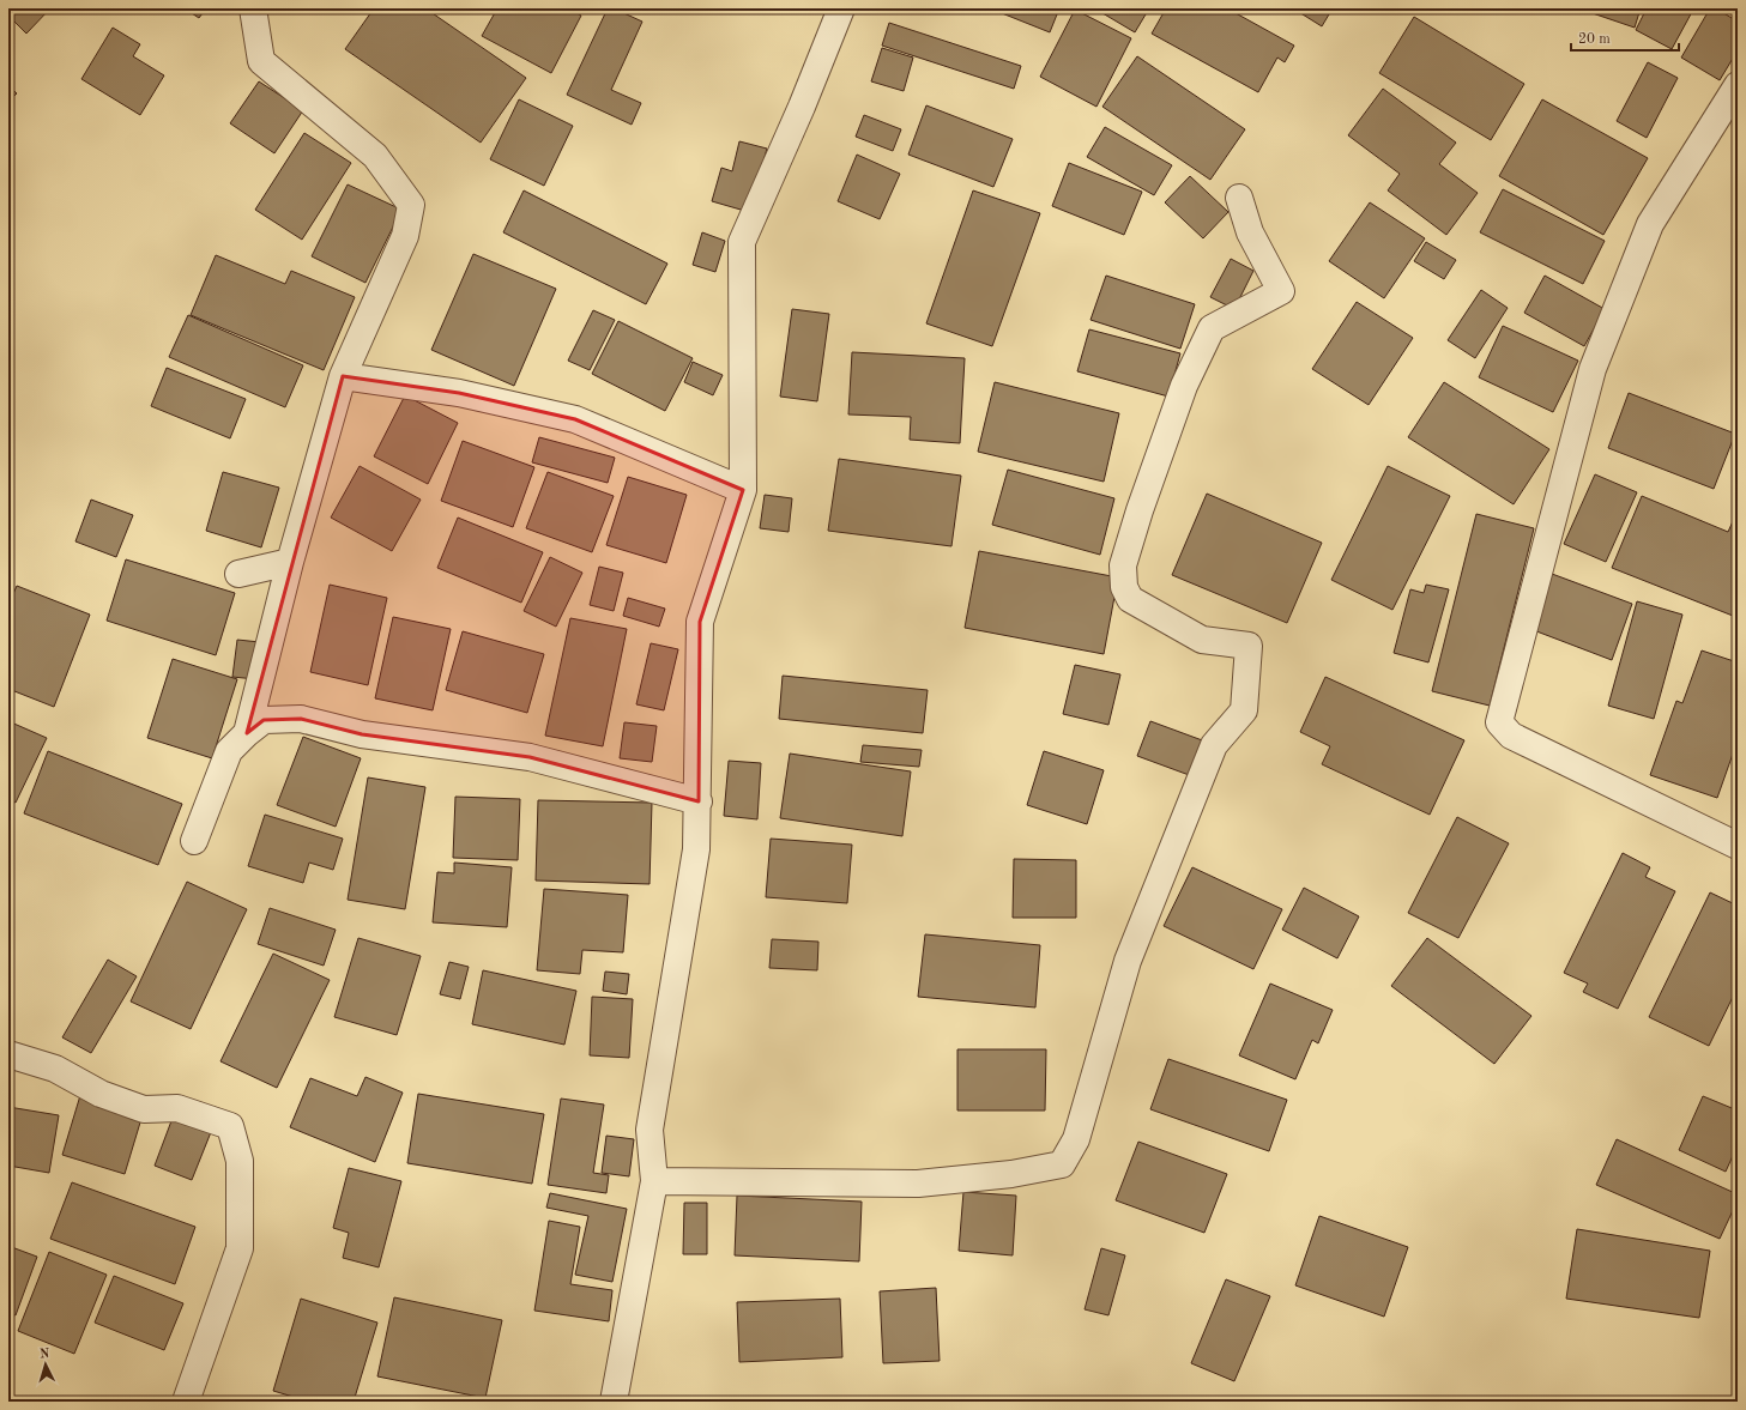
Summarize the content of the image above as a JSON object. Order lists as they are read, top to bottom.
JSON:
{
  "scale_bar": "20 m",
  "north": "top"
}
